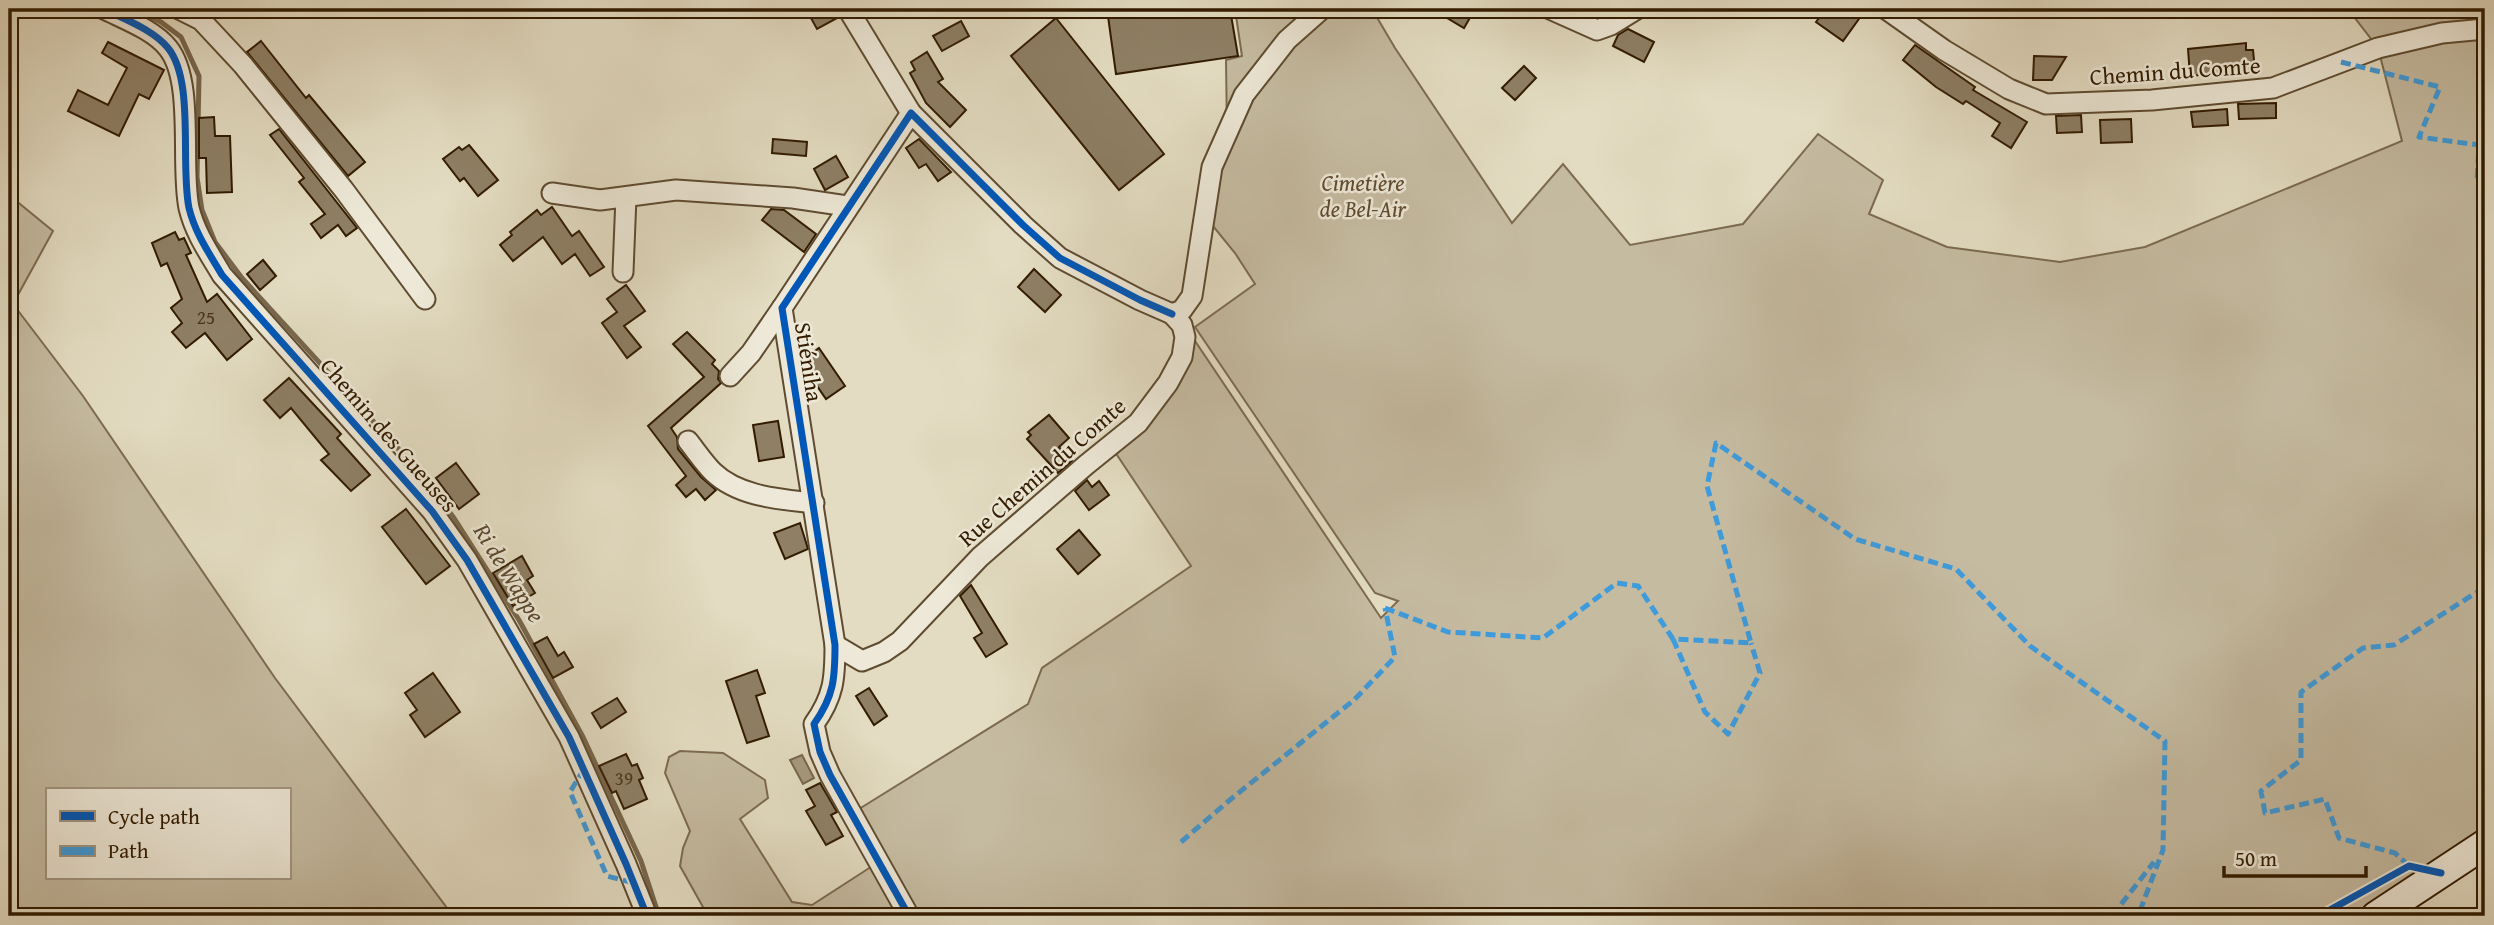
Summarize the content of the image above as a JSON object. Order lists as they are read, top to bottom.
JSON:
{
  "streets": {
    "street": [
      "Chemin du Comte",
      "Stiéniha",
      "Chemin des Gueuses",
      "Rue Chemin du Comte"
    ]
  },
  "crossings": [
    ["Stiéniha", "Rue Chemin du Comte"]
  ],
  "water": ["Ri de Wappe"],
  "parks": ["Cimetière de Bel-Air"],
  "house_numbers": ["25", "39"],
  "legend": ["Cycle path", "Path"],
  "scale_bar": "50 m"
}
